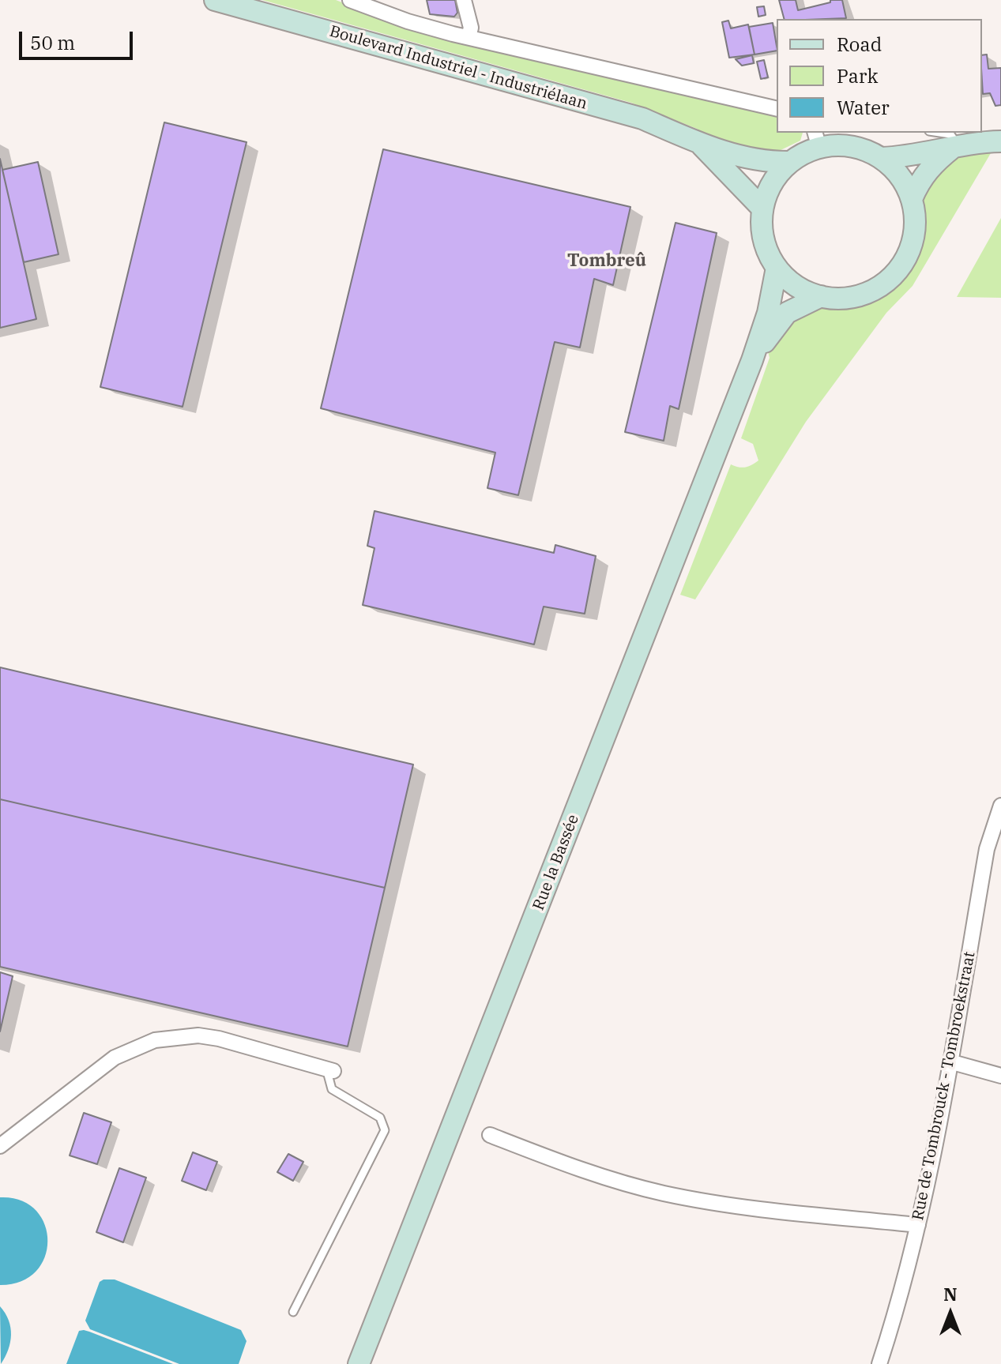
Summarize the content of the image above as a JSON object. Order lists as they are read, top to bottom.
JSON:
{
  "streets": {
    "main road": ["Boulevard Industriel - Industriélaan", "Rue la Bassée"],
    "street": ["Rue de Tombrouck - Tombroekstraat"]
  },
  "crossings": [
    ["Boulevard Industriel - Industriélaan", "Rue la Bassée"]
  ],
  "districts": ["Tombreû"],
  "legend": ["Road", "Park", "Water"],
  "scale_bar": "50 m",
  "north": "top"
}
